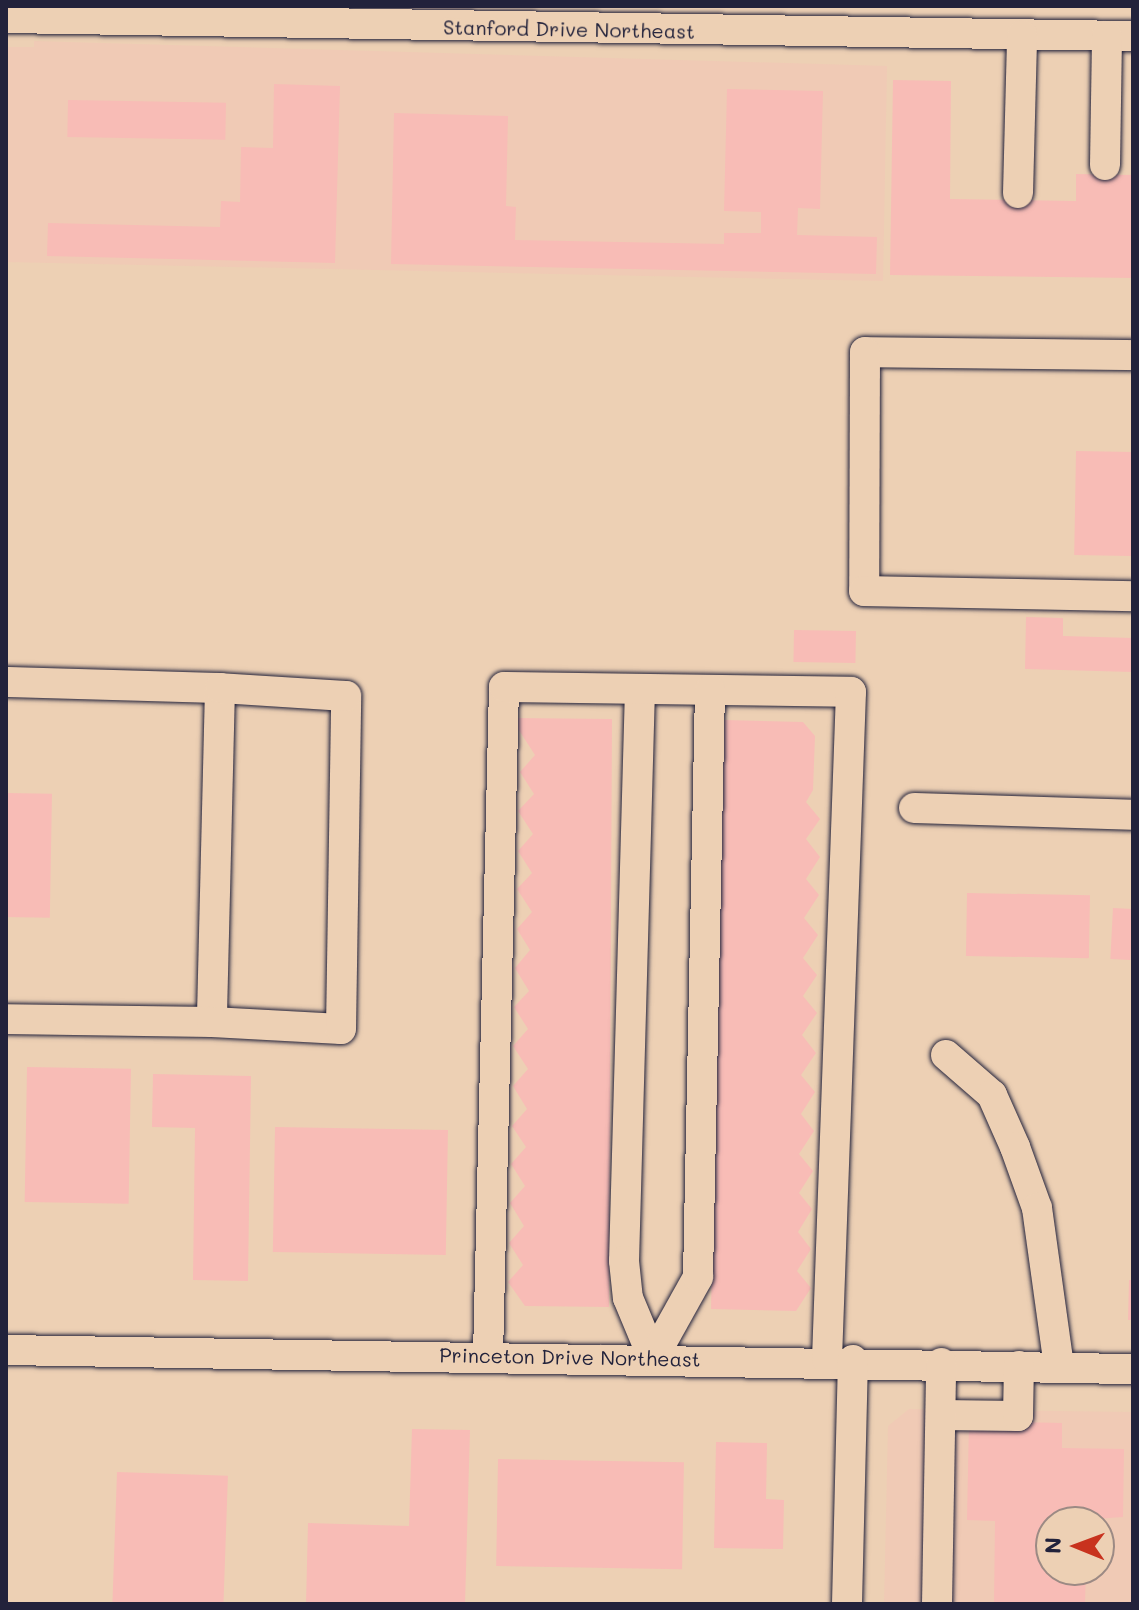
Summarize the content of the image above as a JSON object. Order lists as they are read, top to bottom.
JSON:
{
  "streets": {
    "street": ["Stanford Drive Northeast", "Princeton Drive Northeast"]
  },
  "north": "left"
}
